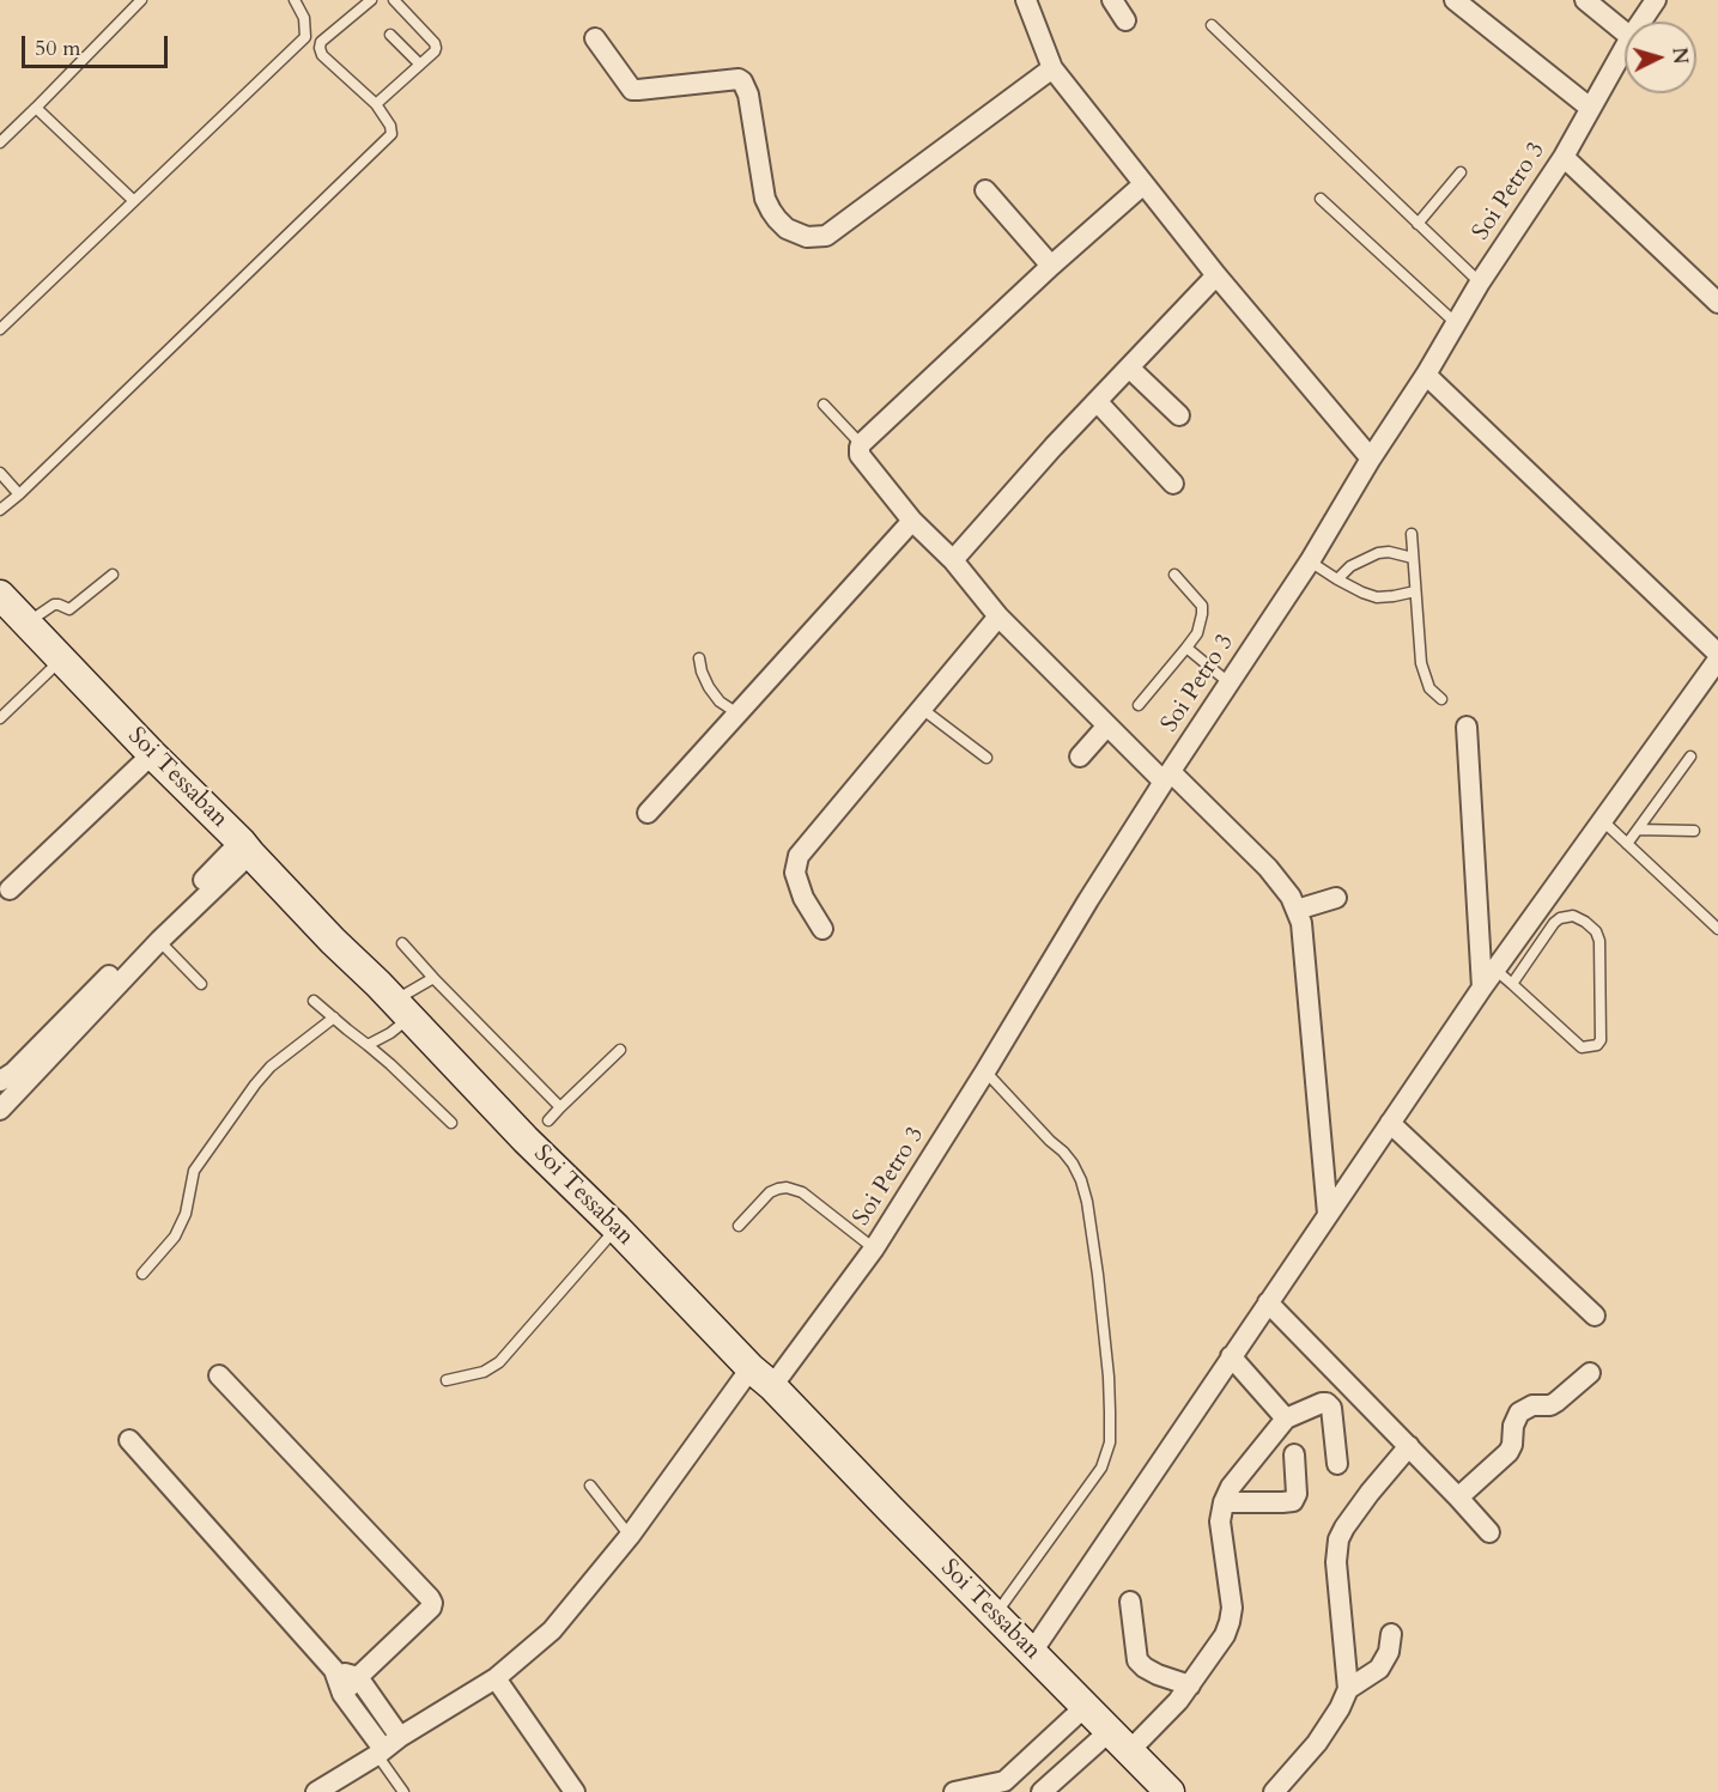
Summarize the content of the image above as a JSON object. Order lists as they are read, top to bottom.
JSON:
{
  "streets": {
    "street": ["Soi Petro 3", "Soi Tessaban"]
  },
  "crossings": [
    ["Soi Petro 3", "Soi Tessaban"]
  ],
  "scale_bar": "50 m",
  "north": "right"
}
